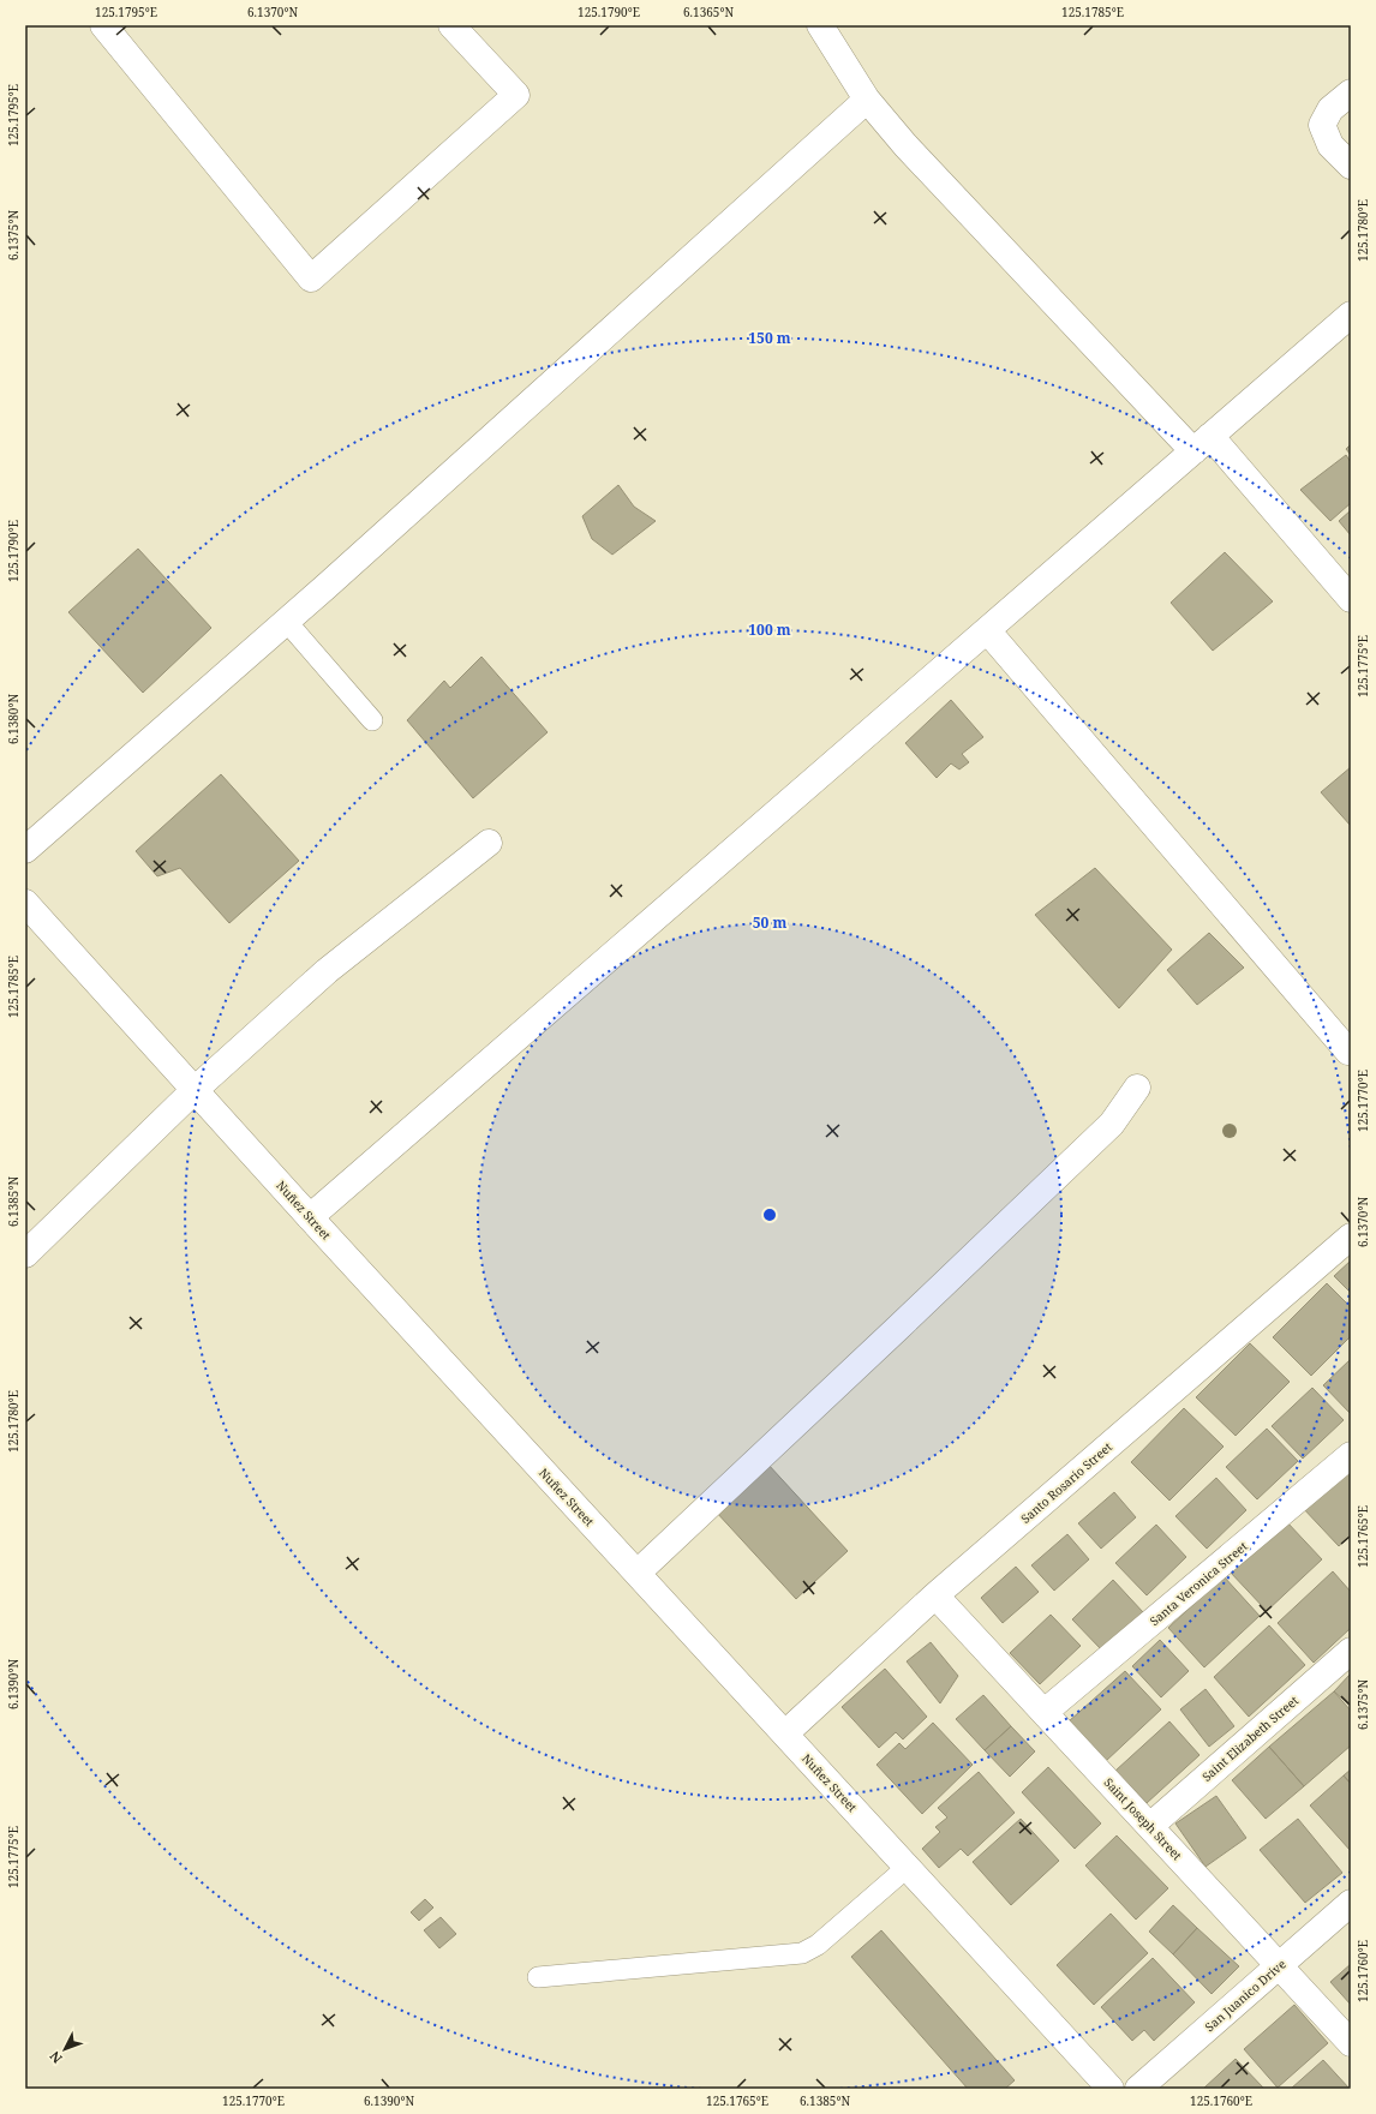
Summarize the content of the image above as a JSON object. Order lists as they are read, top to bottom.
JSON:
{
  "streets": {
    "street": [
      "Nuñez Street",
      "Santo Rosario Street",
      "Santa Veronica Street",
      "Saint Elizabeth Street",
      "Saint Joseph Street",
      "San Juanico Drive"
    ]
  },
  "crossings": [
    ["Nuñez Street", "Santo Rosario Street"],
    ["Santo Rosario Street", "Saint Joseph Street"],
    ["Santa Veronica Street", "Saint Joseph Street"],
    ["Saint Elizabeth Street", "Saint Joseph Street"],
    ["Saint Joseph Street", "San Juanico Drive"]
  ],
  "north": "bottom left",
  "coordinates": [
    "125.1795°E",
    "6.1370°N",
    "125.1790°E",
    "6.1365°N",
    "125.1785°E",
    "125.1780°E",
    "6.1375°N",
    "125.1775°E",
    "6.1380°N",
    "125.1770°E",
    "6.1385°N",
    "125.1765°E",
    "6.1390°N",
    "125.1760°E"
  ],
  "rings": ["150 m", "100 m", "50 m"]
}
